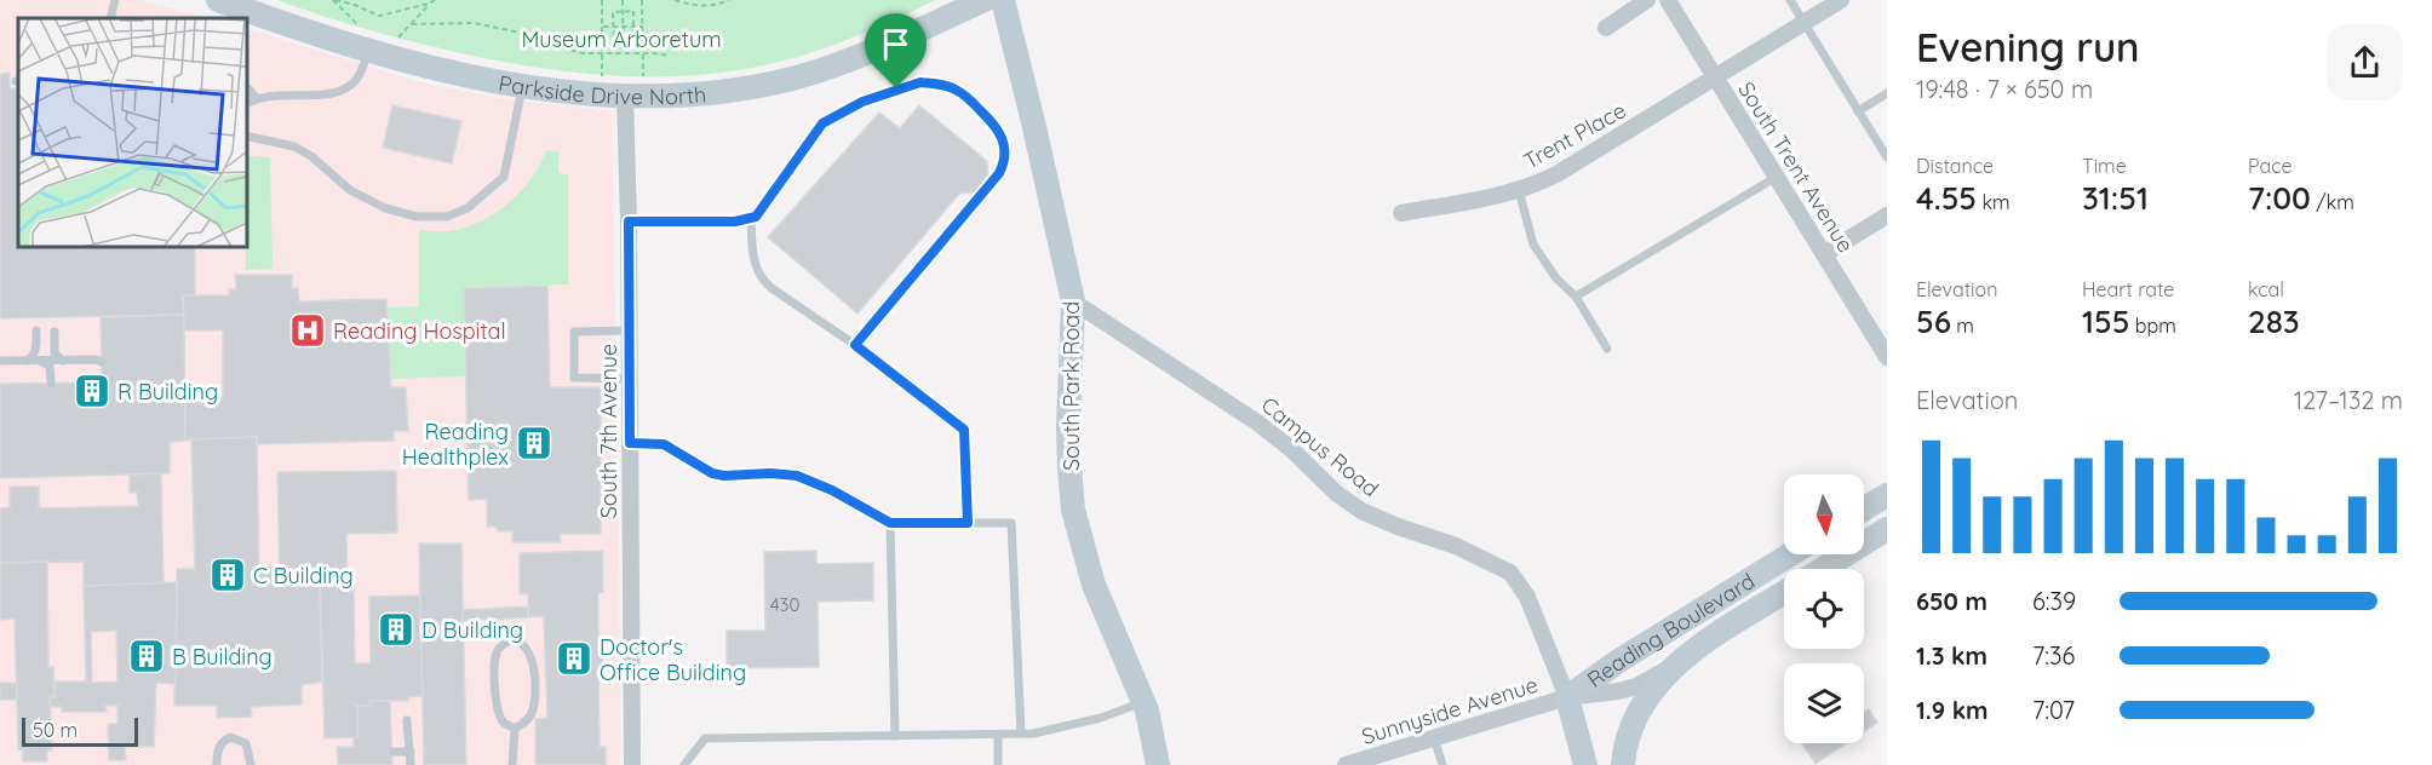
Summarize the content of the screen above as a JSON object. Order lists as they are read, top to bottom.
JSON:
{
  "streets": {
    "street": [
      "Parkside Drive North",
      "Trent Place",
      "South Trent Avenue",
      "South Park Road",
      "South 7th Avenue",
      "Campus Road",
      "Reading Boulevard",
      "Sunnyside Avenue"
    ]
  },
  "crossings": [
    ["Parkside Drive North", "South 7th Avenue"],
    ["Trent Place", "South Trent Avenue"],
    ["South Park Road", "Campus Road"],
    ["Campus Road", "Reading Boulevard"],
    ["Campus Road", "Sunnyside Avenue"],
    ["Reading Boulevard", "Sunnyside Avenue"]
  ],
  "parks": ["Museum Arboretum"],
  "places": {
    "hospital": ["Reading Hospital"],
    "building": [
      "R Building",
      "Reading Healthplex",
      "C Building",
      "D Building",
      "B Building",
      "Doctor's Office Building"
    ]
  },
  "house_numbers": ["430"],
  "scale_bar": "50 m",
  "north": "bottom",
  "page": {
    "heading": ["Evening run", "19:48 · 7 × 650 m"],
    "stats": [
      ["Distance", "4.55 km"],
      ["Time", "31:51"],
      ["Pace", "7:00 /km"],
      ["Elevation", "56 m"],
      ["Heart rate", "155 bpm"],
      ["kcal", "283"]
    ],
    "chart": ["Elevation", "127–132 m"],
    "list": [
      {
        "name": "650 m",
        "note": "6:39"
      },
      {
        "name": "1.3 km",
        "note": "7:36"
      },
      {
        "name": "1.9 km",
        "note": "7:07"
      }
    ],
    "scale": "50 m"
  }
}
